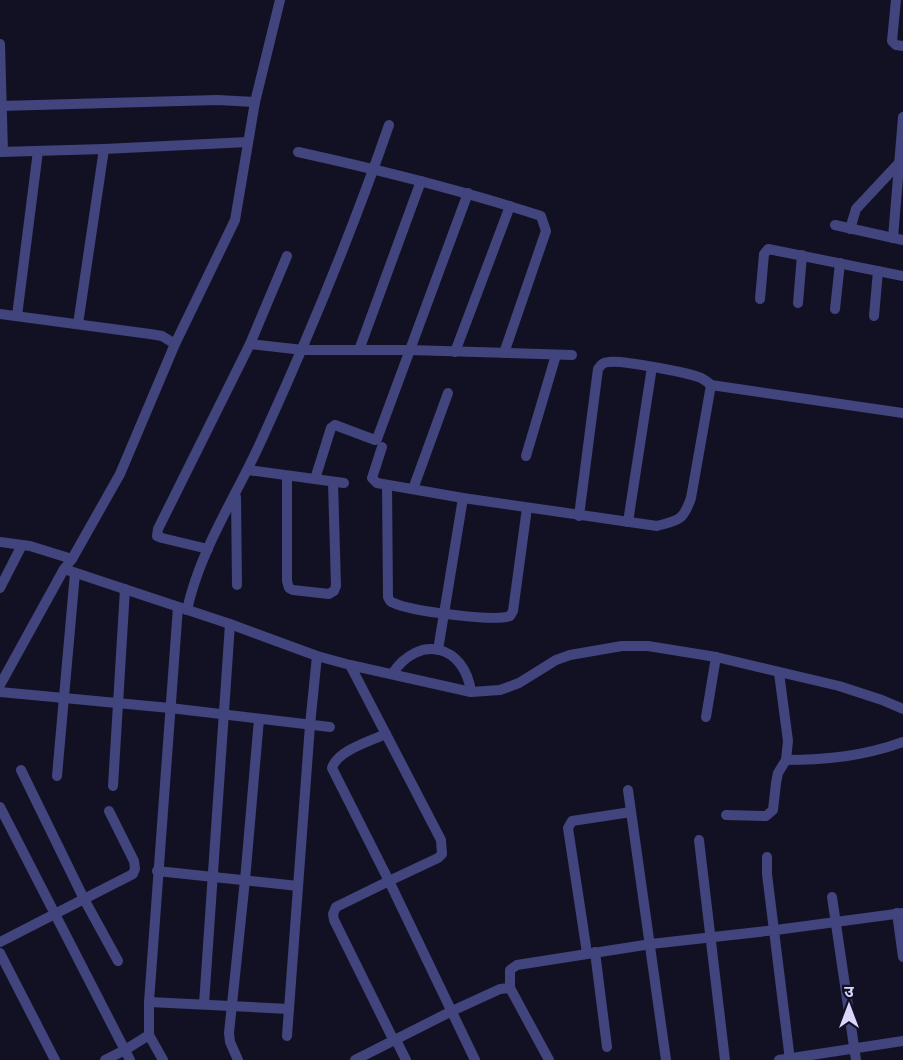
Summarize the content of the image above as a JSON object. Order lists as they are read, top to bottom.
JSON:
{
  "north": "top"
}
